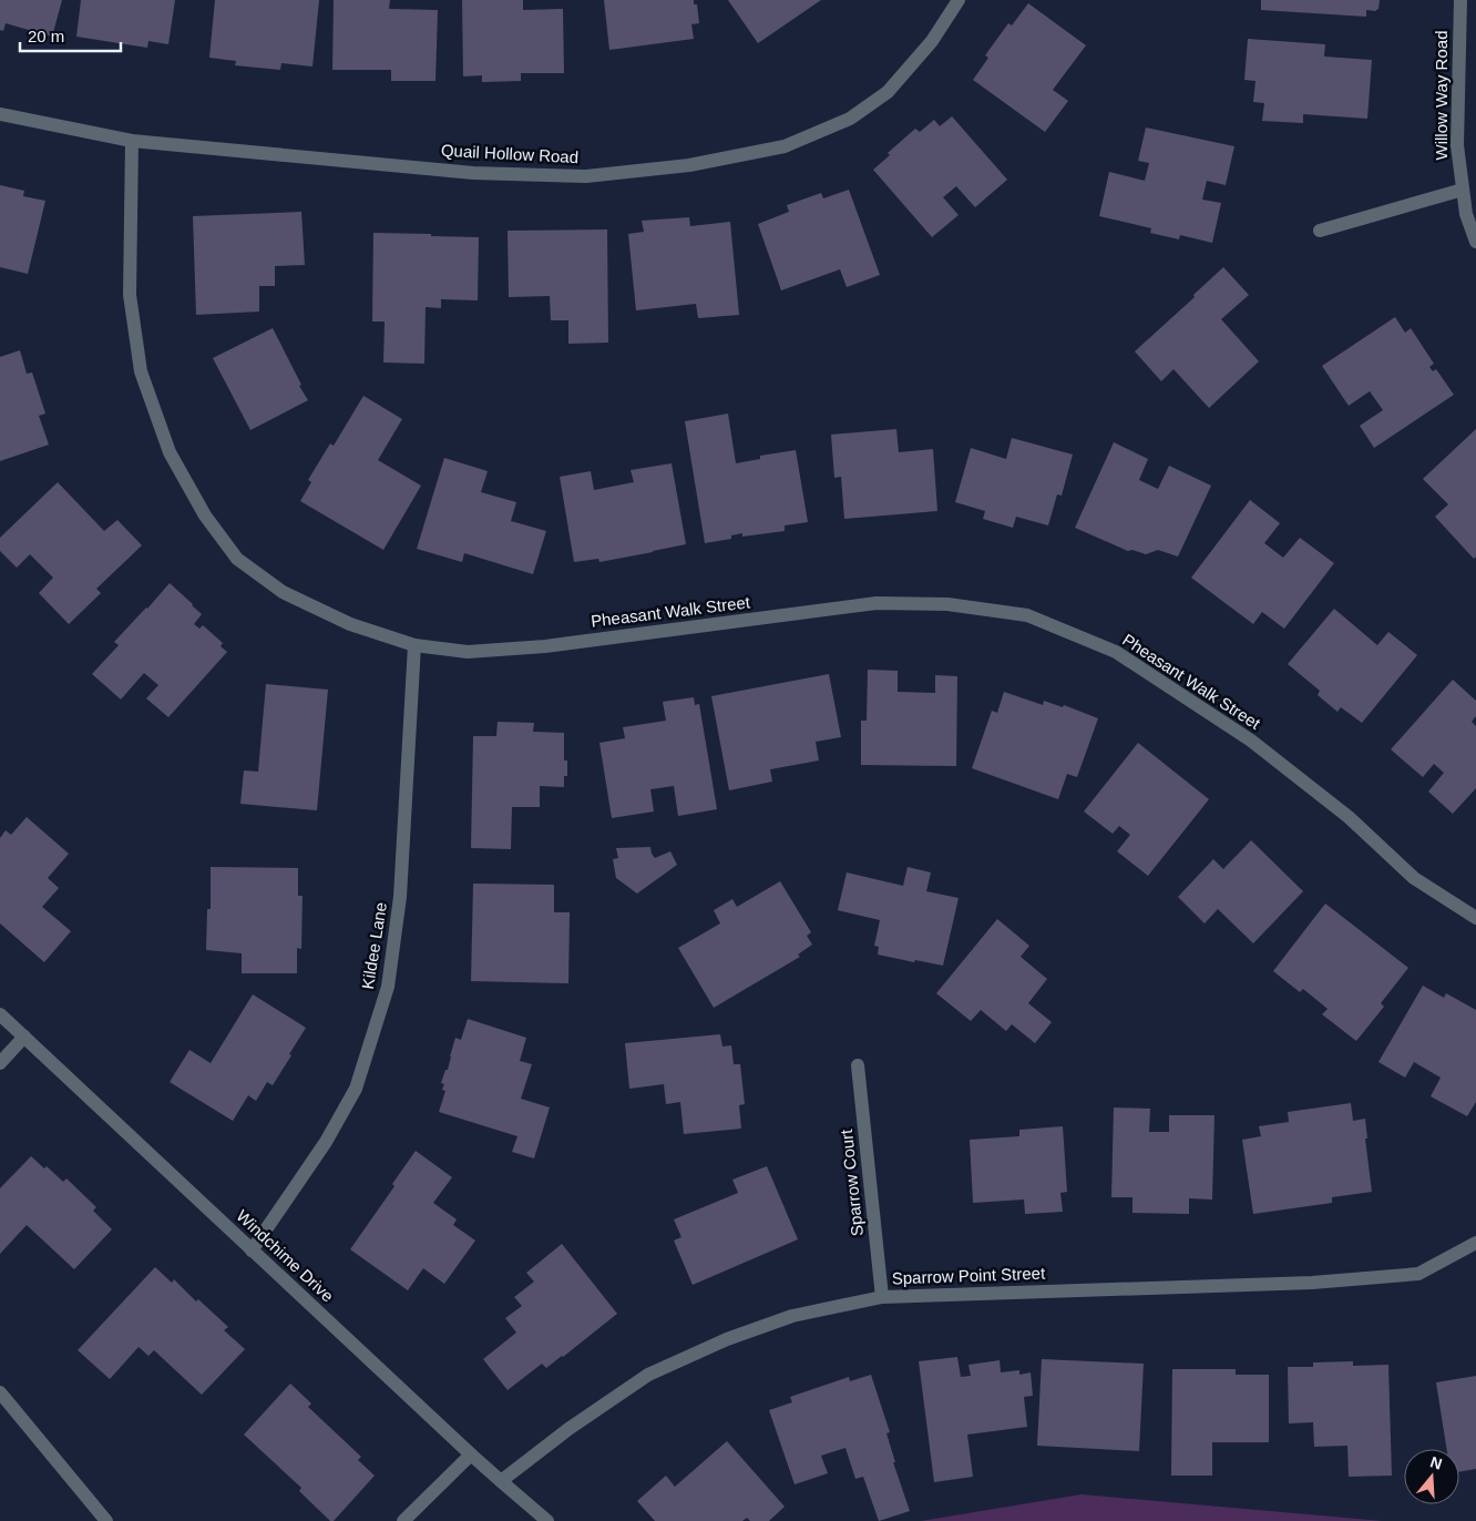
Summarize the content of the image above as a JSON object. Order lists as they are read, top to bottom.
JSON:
{
  "streets": {
    "street": [
      "Willow Way Road",
      "Quail Hollow Road",
      "Pheasant Walk Street",
      "Kildee Lane",
      "Sparrow Court",
      "Windchime Drive",
      "Sparrow Point Street"
    ]
  },
  "crossings": [
    ["Quail Hollow Road", "Pheasant Walk Street"],
    ["Pheasant Walk Street", "Kildee Lane"],
    ["Kildee Lane", "Windchime Drive"],
    ["Sparrow Court", "Sparrow Point Street"],
    ["Windchime Drive", "Sparrow Point Street"]
  ],
  "scale_bar": "20 m",
  "north": "top"
}
